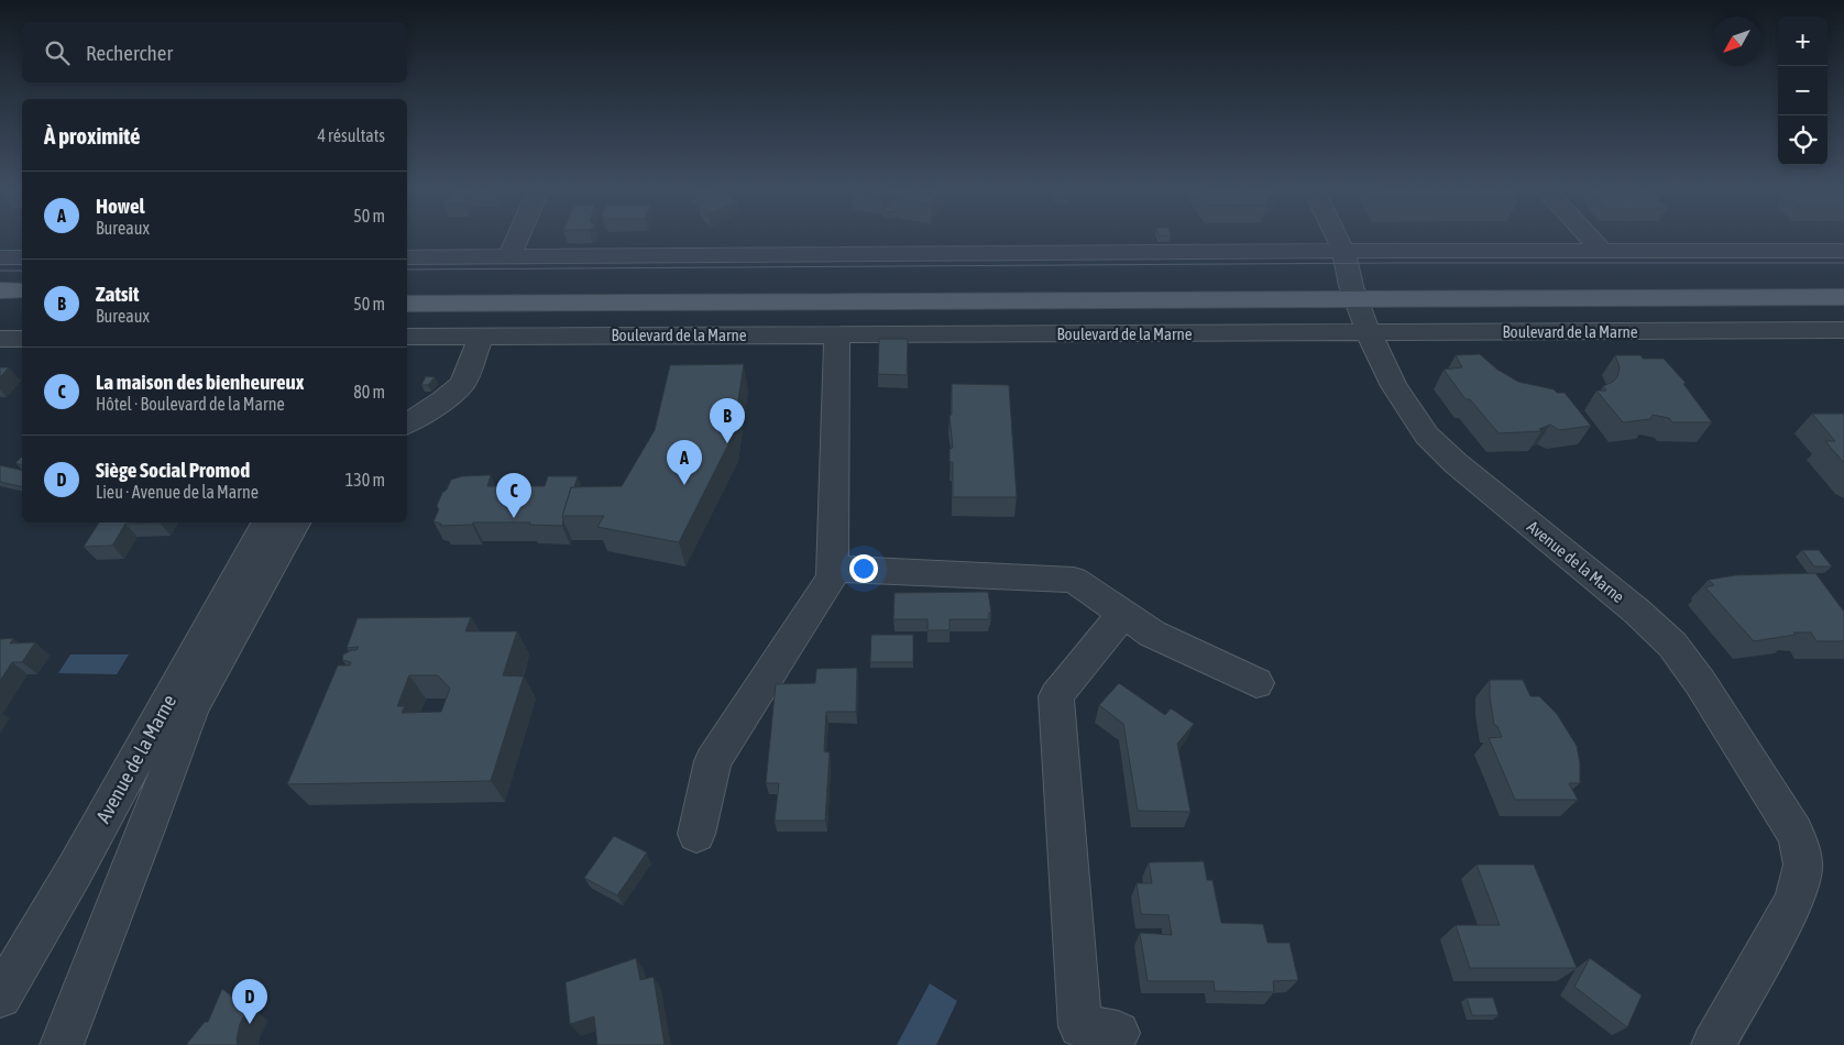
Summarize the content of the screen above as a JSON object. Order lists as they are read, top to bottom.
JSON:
{
  "streets": {
    "main road": ["Boulevard de la Marne"],
    "street": ["Avenue de la Marne"]
  },
  "crossings": [
    ["Boulevard de la Marne", "Avenue de la Marne"]
  ],
  "north": "bottom left",
  "page": {
    "map_buttons": ["+", "−"],
    "search": "Rechercher",
    "heading": ["À proximité", "4 résultats"],
    "list": [
      {
        "mark": "A",
        "name": "Howel",
        "note": "Bureaux",
        "value": "50 m"
      },
      {
        "mark": "B",
        "name": "Zatsit",
        "note": "Bureaux",
        "value": "50 m"
      },
      {
        "mark": "C",
        "name": "La maison des bienheureux",
        "note": "Hôtel · Boulevard de la Marne",
        "value": "80 m"
      },
      {
        "mark": "D",
        "name": "Siège Social Promod",
        "note": "Lieu · Avenue de la Marne",
        "value": "130 m"
      }
    ],
    "pins": [
      "B",
      "A",
      "C",
      "D"
    ]
  }
}
